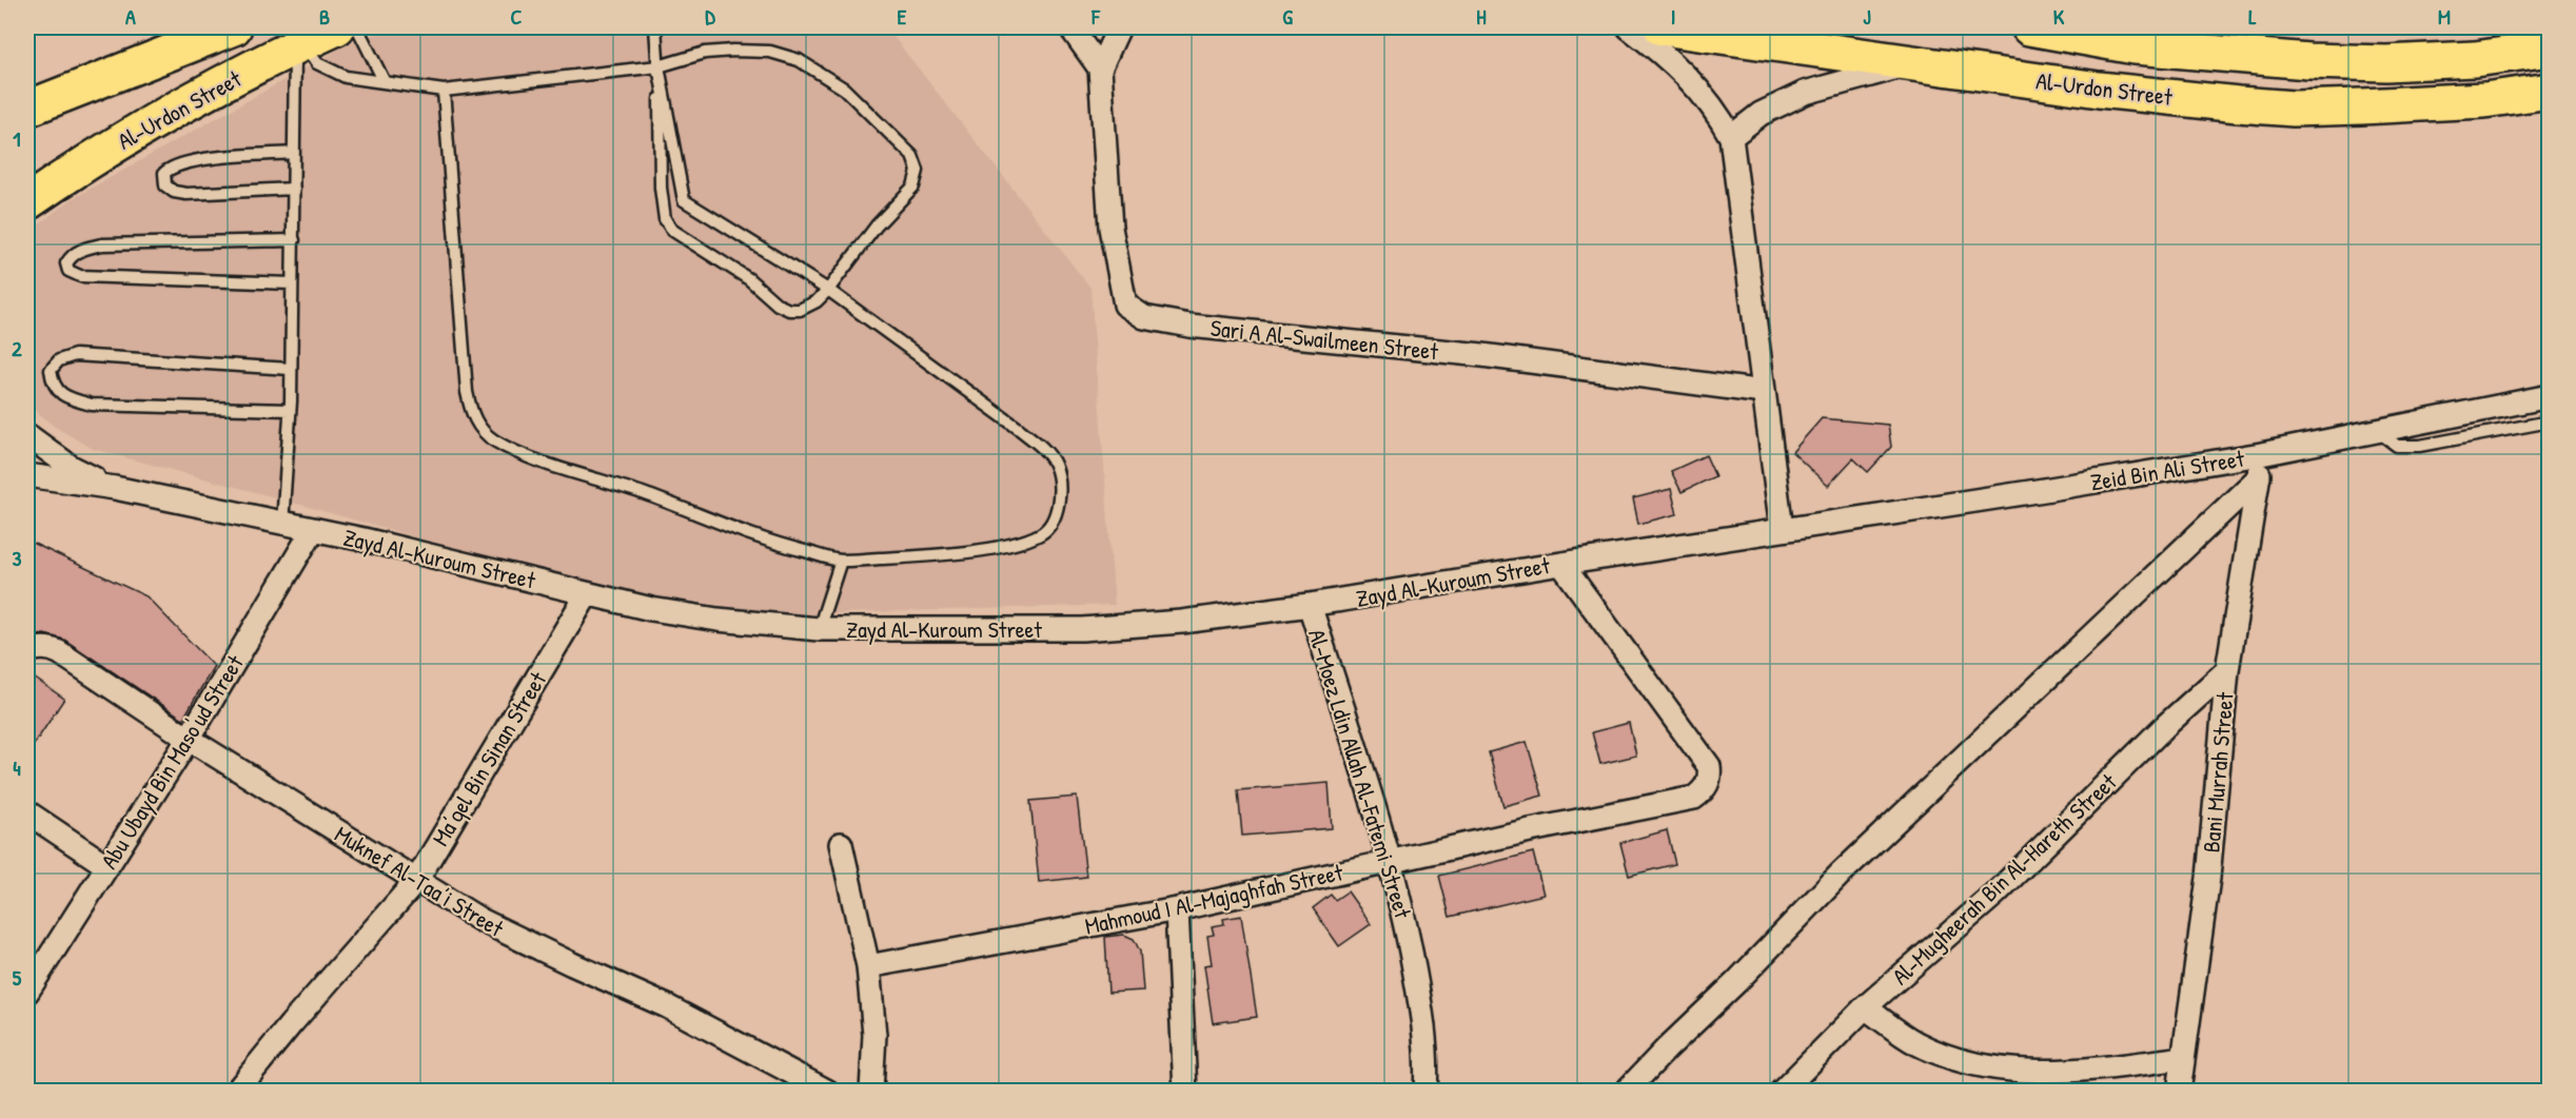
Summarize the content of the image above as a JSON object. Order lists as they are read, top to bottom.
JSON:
{
  "streets": {
    "highway": ["Al-Urdon Street"],
    "street": [
      "Sari A Al-Swailmeen Street",
      "Zeid Bin Ali Street",
      "Zayd Al-Kuroum Street",
      "Ma’qel Bin Sinan Street",
      "Abu Ubayd Bin Maso'ud Street",
      "Bani Murrah Street",
      "Al-Moez Ldin Allah Al-Fatemi Street",
      "Al-Mugheerah Bin Al-Hareth Street",
      "Muknef Al-Taa’i Street",
      "Mahmoud I Al-Majaghfah Street"
    ]
  },
  "crossings": [
    ["Zeid Bin Ali Street", "Zayd Al-Kuroum Street"],
    ["Zeid Bin Ali Street", "Bani Murrah Street"],
    ["Zayd Al-Kuroum Street", "Ma’qel Bin Sinan Street"],
    ["Zayd Al-Kuroum Street", "Abu Ubayd Bin Maso'ud Street"],
    ["Zayd Al-Kuroum Street", "Al-Moez Ldin Allah Al-Fatemi Street"],
    ["Zayd Al-Kuroum Street", "Mahmoud I Al-Majaghfah Street"],
    ["Ma’qel Bin Sinan Street", "Muknef Al-Taa’i Street"],
    ["Abu Ubayd Bin Maso'ud Street", "Muknef Al-Taa’i Street"],
    ["Bani Murrah Street", "Al-Mugheerah Bin Al-Hareth Street"],
    ["Al-Moez Ldin Allah Al-Fatemi Street", "Mahmoud I Al-Majaghfah Street"]
  ],
  "grid": {
    "columns": [
      "A",
      "B",
      "C",
      "D",
      "E",
      "F",
      "G",
      "H",
      "I",
      "J",
      "K",
      "L",
      "M"
    ],
    "rows": [
      "1",
      "2",
      "3",
      "4",
      "5"
    ]
  }
}
